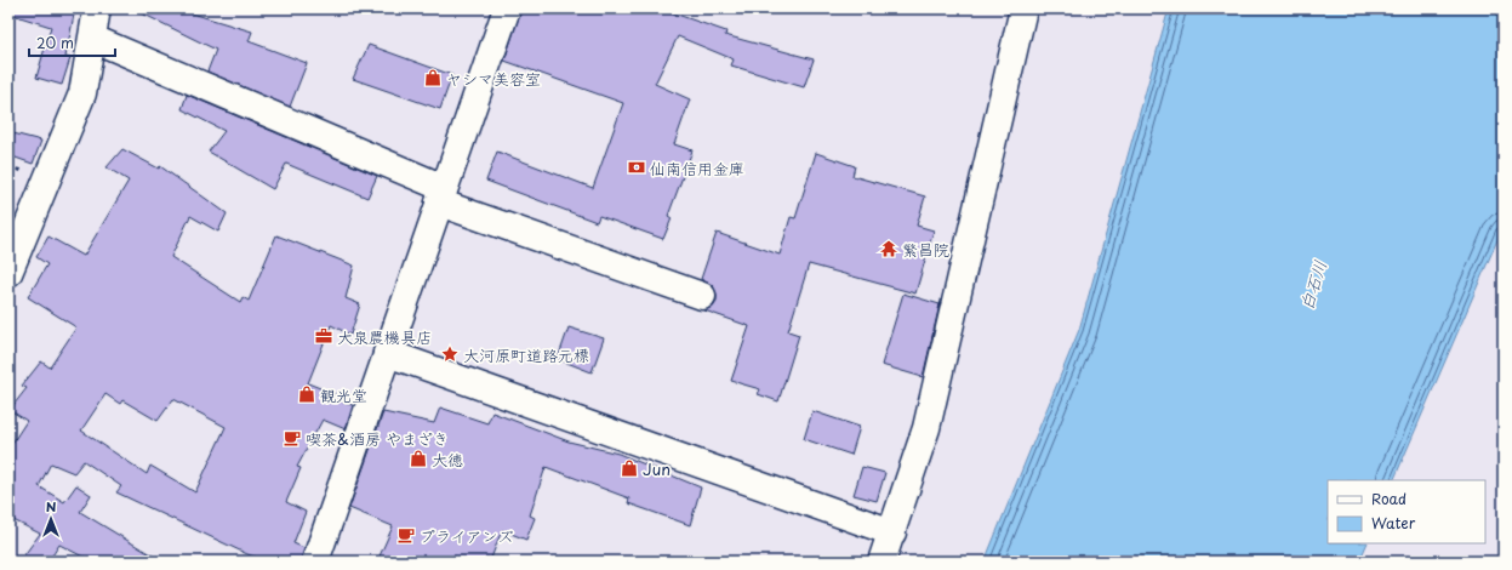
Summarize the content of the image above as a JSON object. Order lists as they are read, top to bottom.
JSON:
{
  "water": ["白石川"],
  "places": {
    "shop": [
      "ヤシマ美容室",
      "観光堂",
      "大徳",
      "Jun"
    ],
    "bank": ["仙南信用金庫"],
    "temple": ["繁昌院"],
    "office": ["大泉農機具店"],
    "place": ["大河原町道路元標"],
    "cafe": ["喫茶&酒房 やまざき", "ブライアンズ"]
  },
  "legend": ["Road", "Water"],
  "scale_bar": "20 m",
  "north": "top"
}
